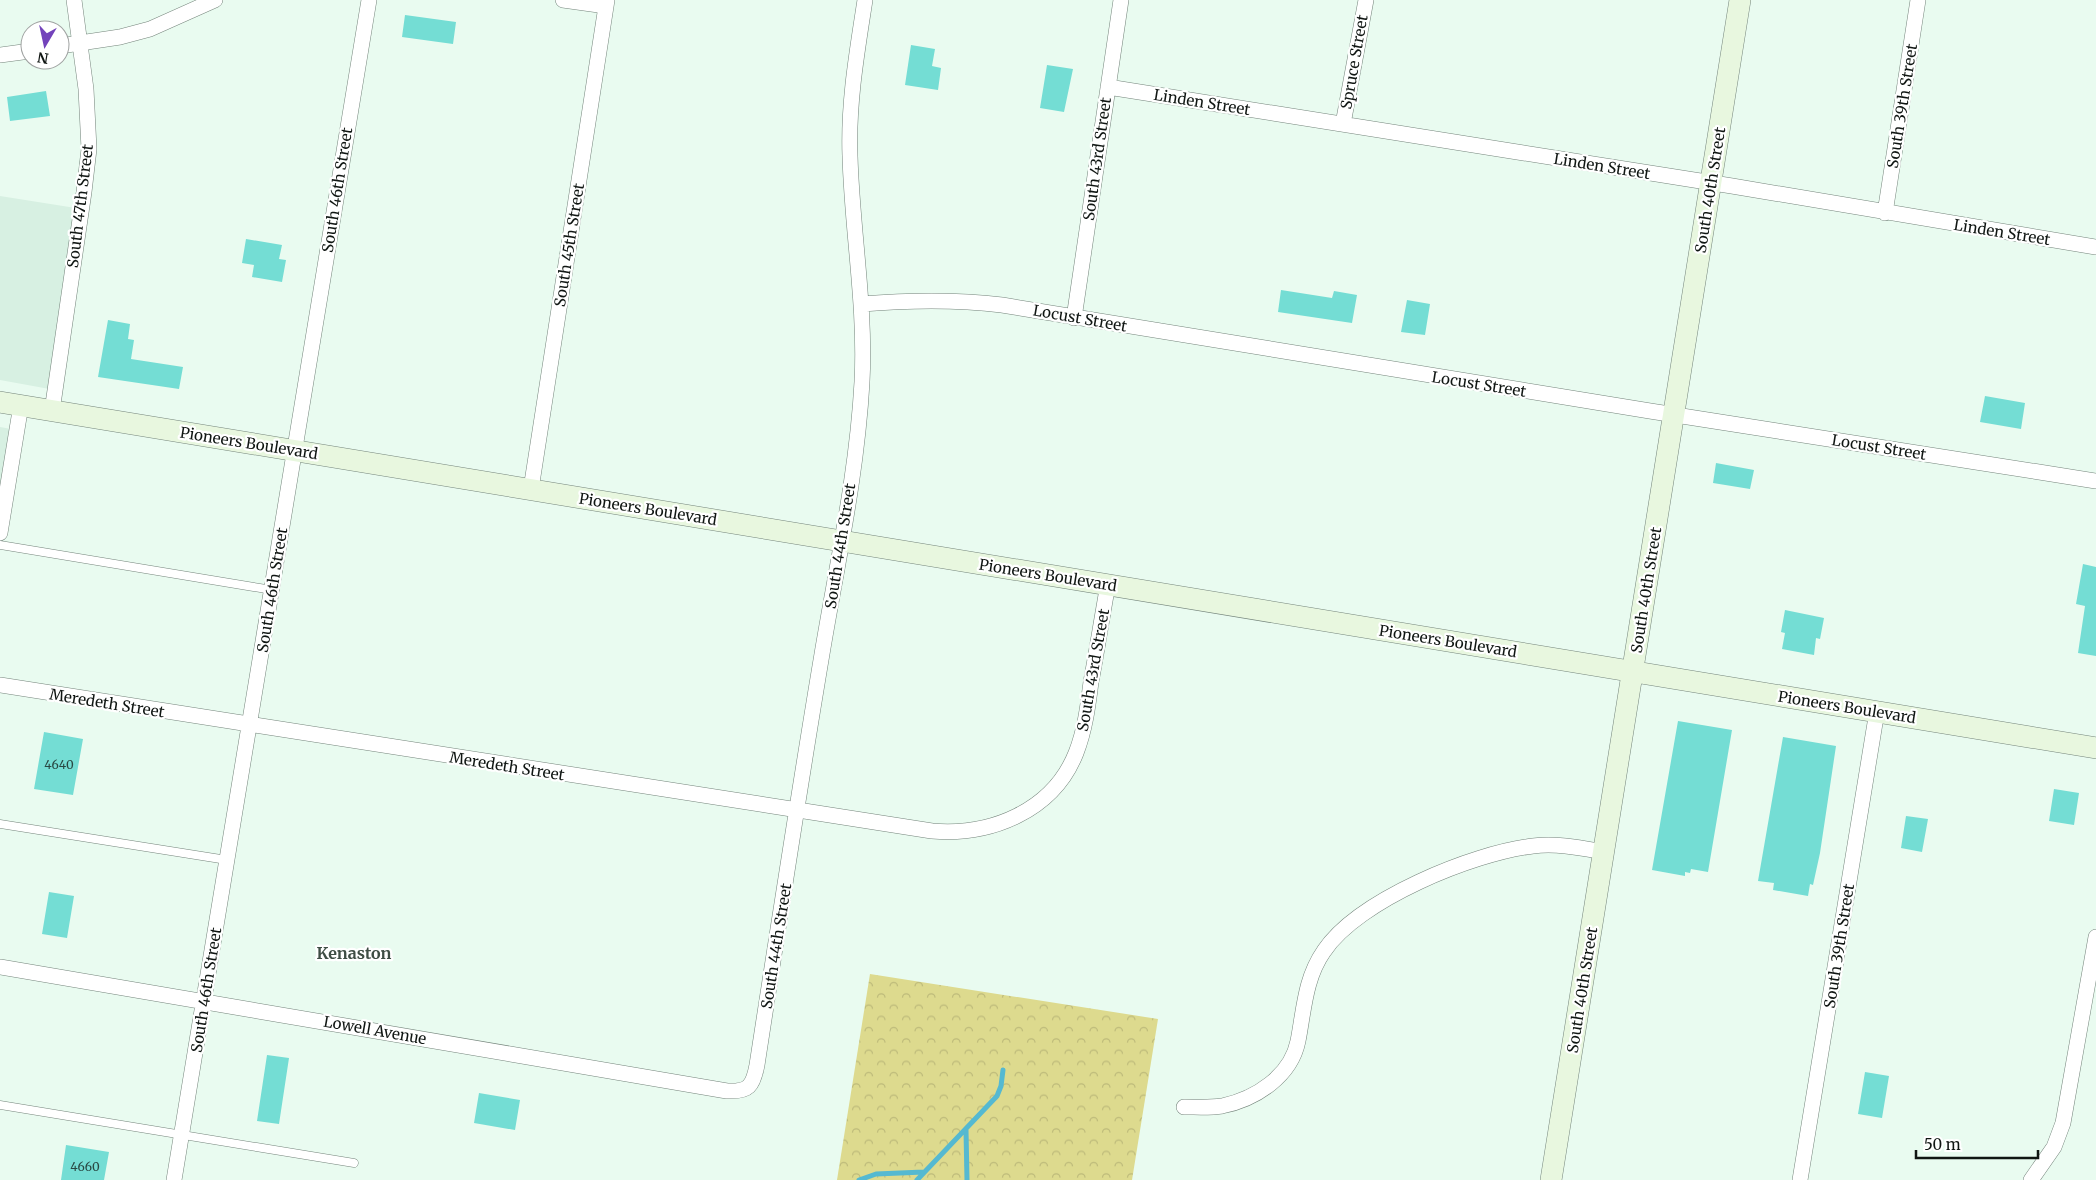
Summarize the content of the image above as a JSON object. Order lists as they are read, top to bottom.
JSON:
{
  "streets": {
    "main road": ["South 40th Street", "Pioneers Boulevard"],
    "street": [
      "Spruce Street",
      "Linden Street",
      "South 39th Street",
      "South 43rd Street",
      "South 46th Street",
      "South 47th Street",
      "South 45th Street",
      "Locust Street",
      "South 44th Street",
      "Meredeth Street",
      "Lowell Avenue"
    ]
  },
  "crossings": [
    ["Spruce Street", "Linden Street"],
    ["Linden Street", "South 39th Street"],
    ["Linden Street", "South 43rd Street"],
    ["Linden Street", "South 40th Street"],
    ["South 39th Street", "Pioneers Boulevard"],
    ["South 43rd Street", "Locust Street"],
    ["South 43rd Street", "Pioneers Boulevard"],
    ["South 43rd Street", "Meredeth Street"],
    ["South 46th Street", "Pioneers Boulevard"],
    ["South 46th Street", "Meredeth Street"],
    ["South 46th Street", "Lowell Avenue"],
    ["South 40th Street", "Locust Street"],
    ["South 40th Street", "Pioneers Boulevard"],
    ["South 47th Street", "Pioneers Boulevard"],
    ["South 45th Street", "Pioneers Boulevard"],
    ["Locust Street", "South 44th Street"],
    ["Pioneers Boulevard", "South 44th Street"],
    ["South 44th Street", "Meredeth Street"],
    ["South 44th Street", "Lowell Avenue"]
  ],
  "districts": ["Kenaston"],
  "house_numbers": ["4640", "4660"],
  "scale_bar": "50 m",
  "north": "bottom"
}
